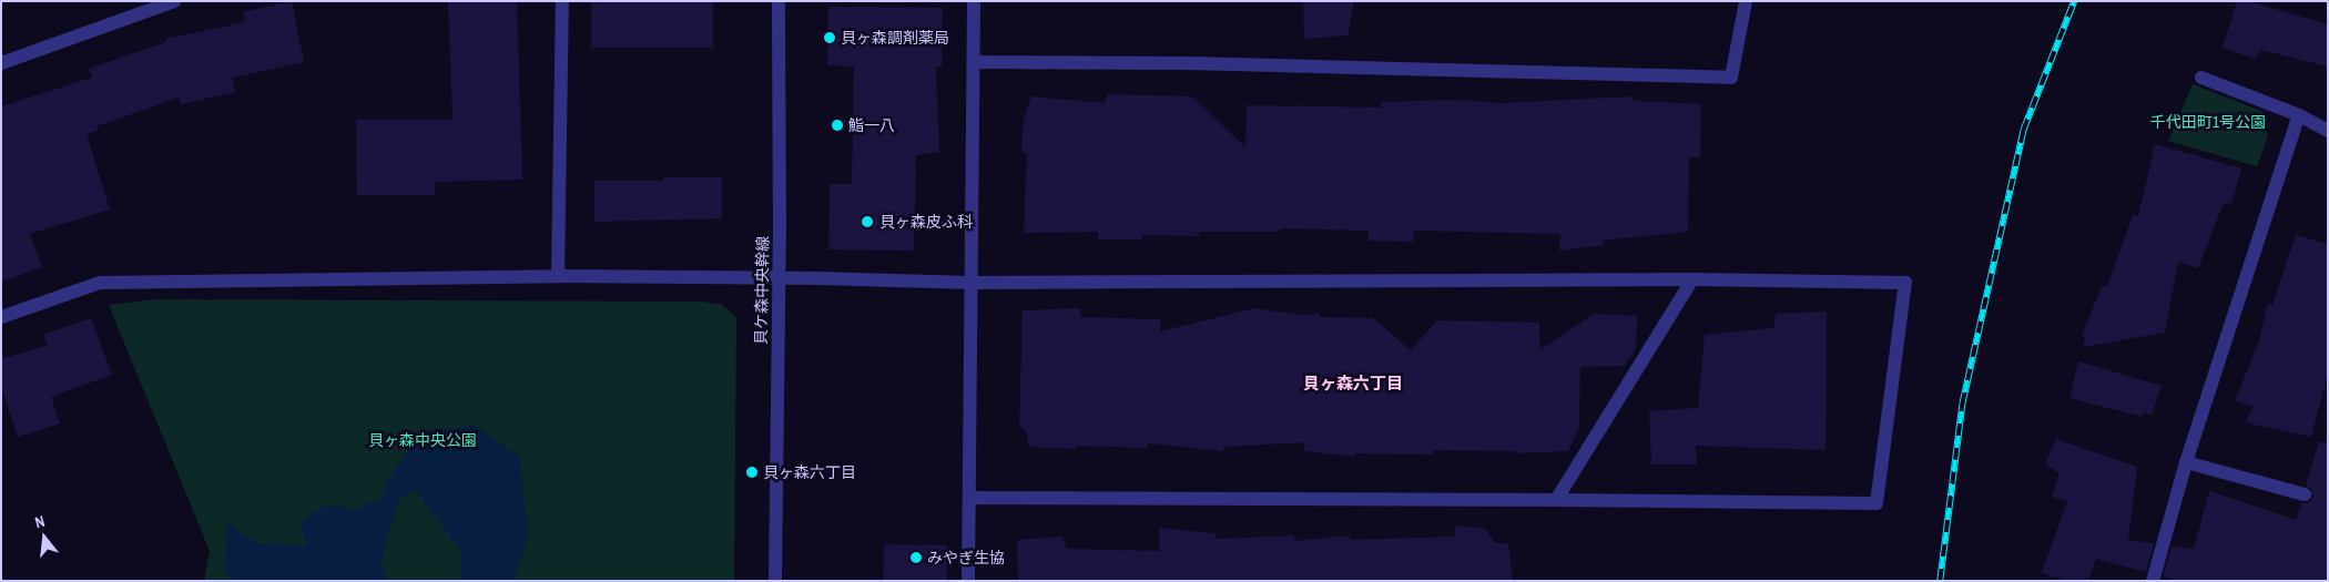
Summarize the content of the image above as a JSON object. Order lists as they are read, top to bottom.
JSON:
{
  "streets": {
    "street": ["貝ケ森中央幹線"]
  },
  "districts": ["貝ヶ森六丁目"],
  "parks": ["千代田町1号公園", "貝ヶ森中央公園"],
  "places": [
    "貝ヶ森調剤薬局",
    "鮨一八",
    "貝ヶ森皮ふ科",
    "貝ヶ森六丁目",
    "みやぎ生協"
  ],
  "north": "top"
}
